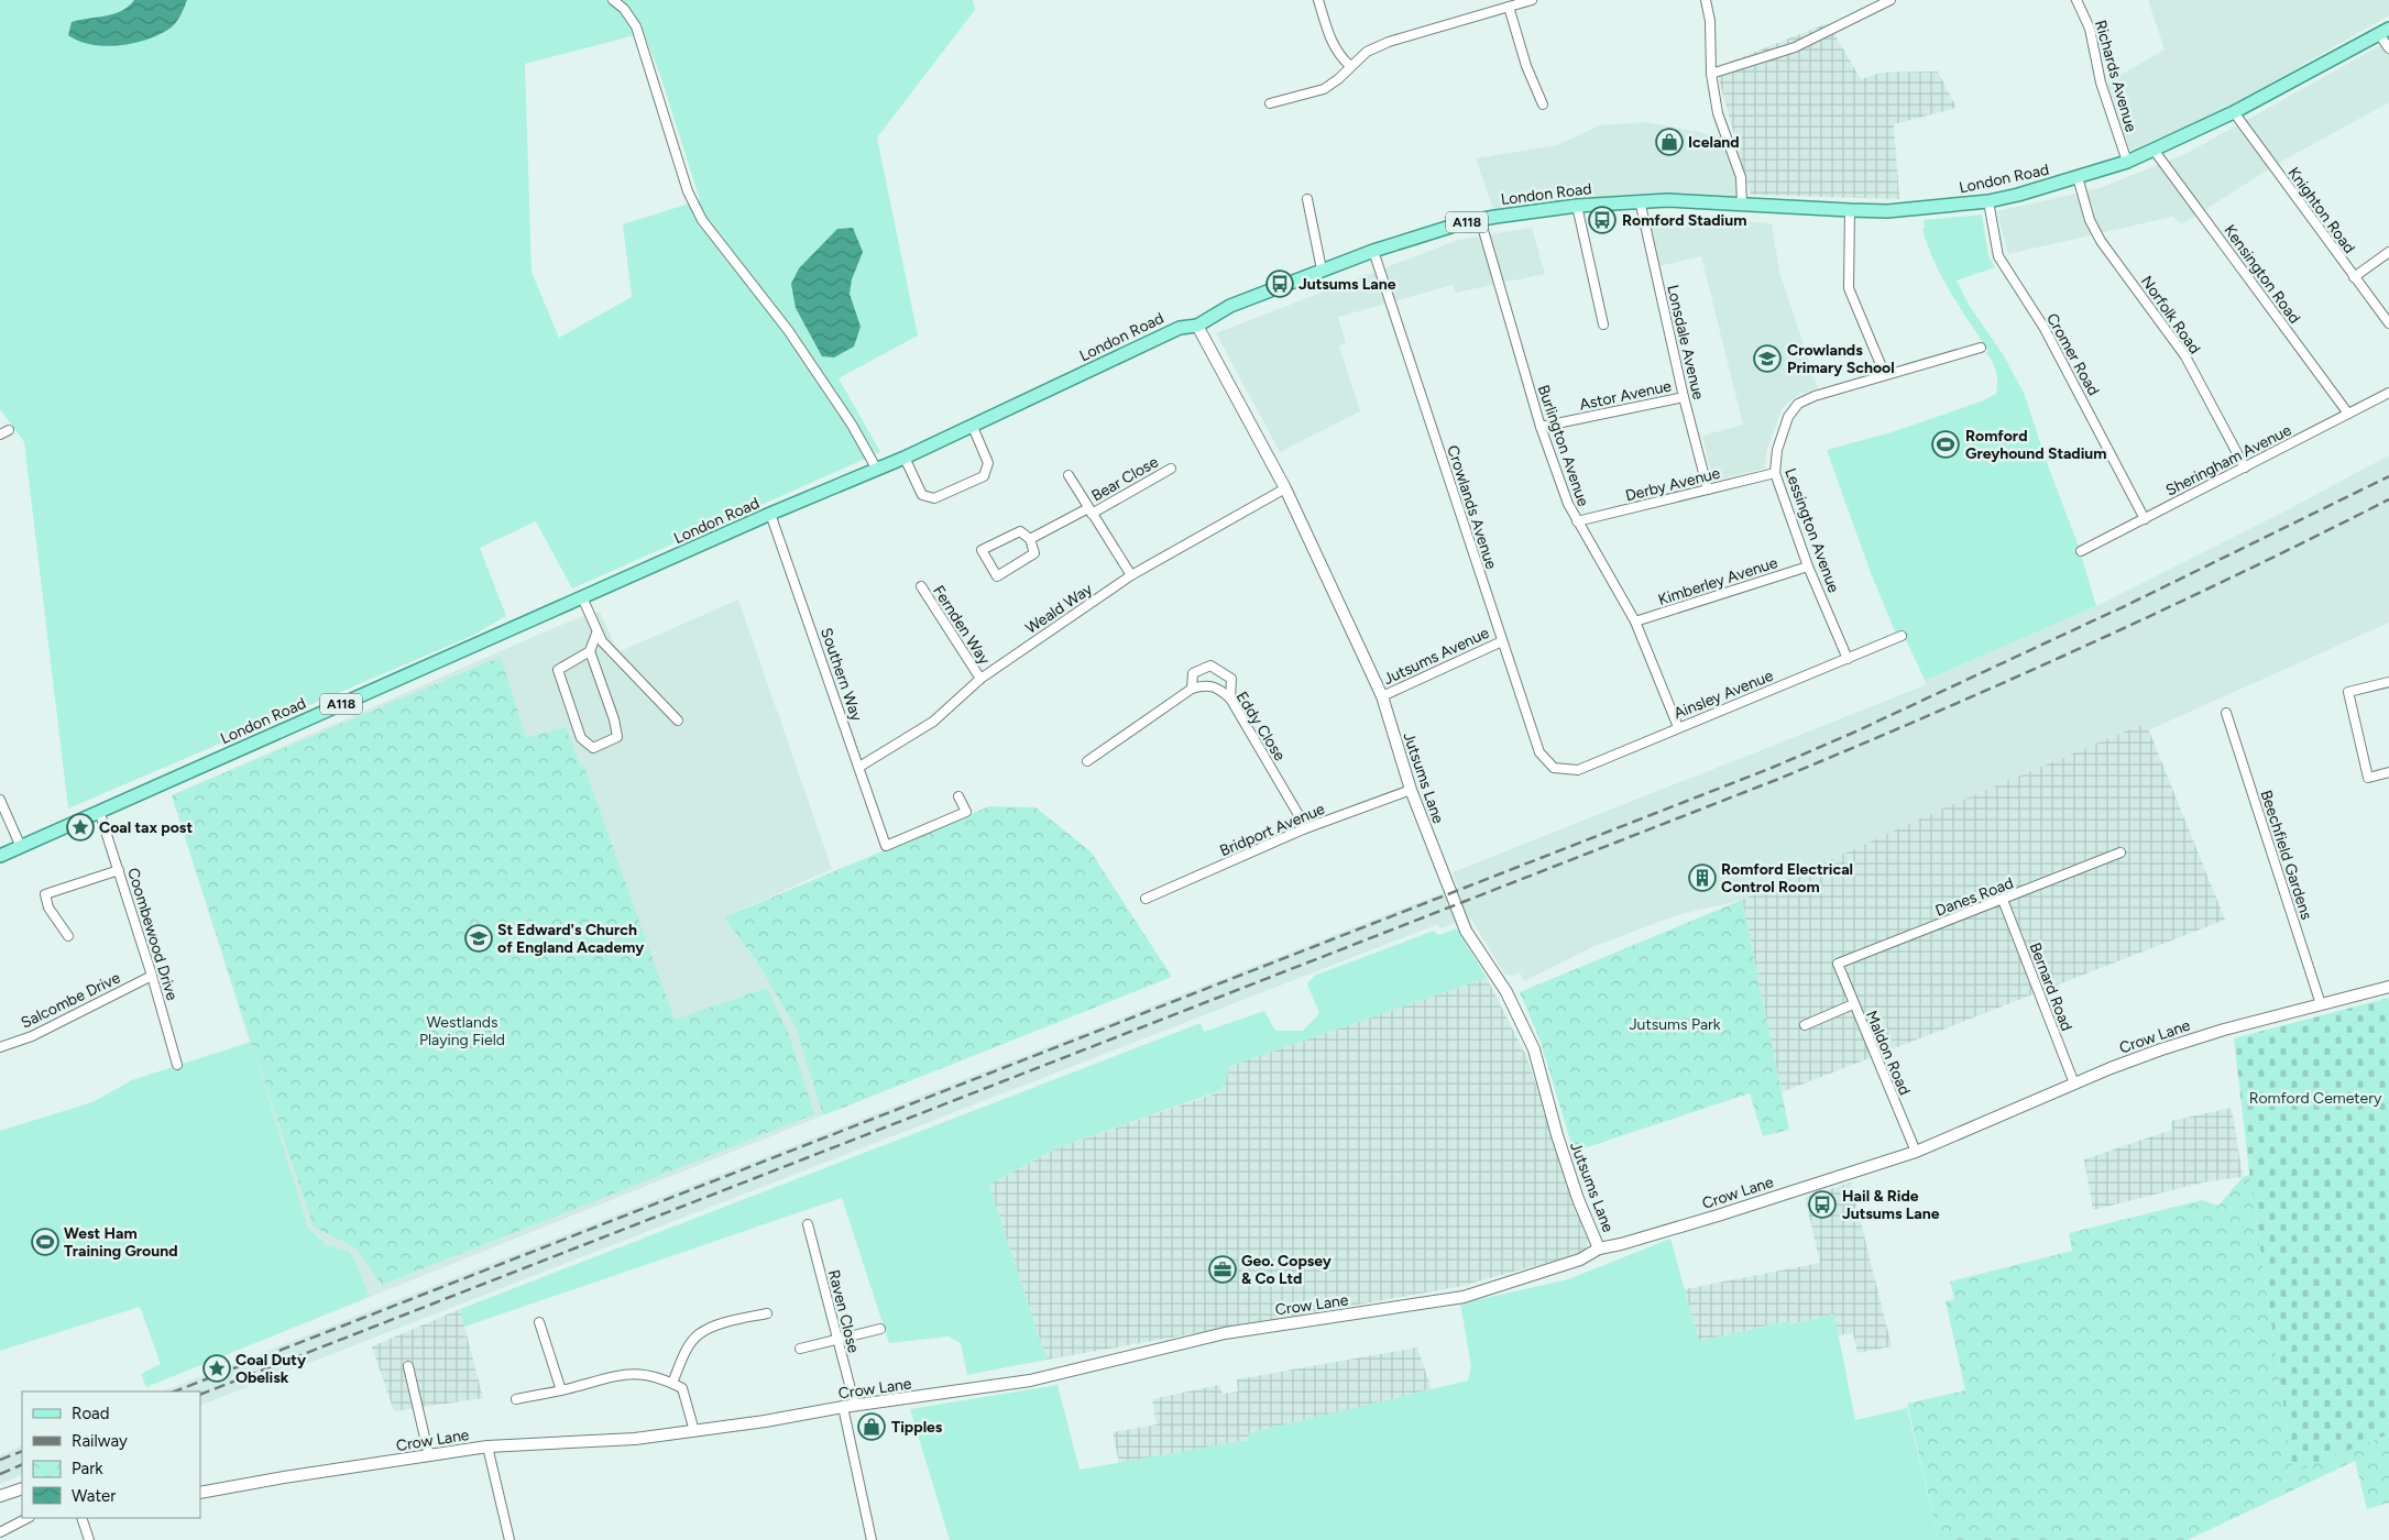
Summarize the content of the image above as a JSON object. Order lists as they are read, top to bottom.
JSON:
{
  "streets": {
    "main road": ["London Road", "A118"],
    "street": [
      "Richards Avenue",
      "Knighton Road",
      "Kensington Road",
      "Norfolk Road",
      "Lonsdale Avenue",
      "Cromer Road",
      "Astor Avenue",
      "Burlington Avenue",
      "Sheringham Avenue",
      "Bear Close",
      "Derby Avenue",
      "Crowlands Avenue",
      "Lessington Avenue",
      "Kimberley Avenue",
      "Weald Way",
      "Fernden Way",
      "Jutsums Avenue",
      "Southern Way",
      "Ainsley Avenue",
      "Eddy Close",
      "Jutsums Lane",
      "Bridport Avenue",
      "Beechfield Gardens",
      "Danes Road",
      "Coombewood Drive",
      "Bernard Road",
      "Salcombe Drive",
      "Crow Lane",
      "Maldon Road",
      "Raven Close"
    ]
  },
  "crossings": [
    ["Richards Avenue", "London Road"],
    ["London Road", "Knighton Road"],
    ["London Road", "A118"],
    ["London Road", "Kensington Road"],
    ["London Road", "Norfolk Road"],
    ["London Road", "Lonsdale Avenue"],
    ["London Road", "Cromer Road"],
    ["London Road", "Burlington Avenue"],
    ["London Road", "Crowlands Avenue"],
    ["London Road", "Southern Way"],
    ["London Road", "Jutsums Lane"],
    ["London Road", "Coombewood Drive"],
    ["A118", "Coombewood Drive"],
    ["Kensington Road", "Sheringham Avenue"],
    ["Norfolk Road", "Sheringham Avenue"],
    ["Lonsdale Avenue", "Astor Avenue"],
    ["Lonsdale Avenue", "Derby Avenue"],
    ["Cromer Road", "Sheringham Avenue"],
    ["Astor Avenue", "Burlington Avenue"],
    ["Burlington Avenue", "Derby Avenue"],
    ["Burlington Avenue", "Kimberley Avenue"],
    ["Burlington Avenue", "Ainsley Avenue"],
    ["Derby Avenue", "Lessington Avenue"],
    ["Crowlands Avenue", "Jutsums Avenue"],
    ["Crowlands Avenue", "Ainsley Avenue"],
    ["Lessington Avenue", "Kimberley Avenue"],
    ["Lessington Avenue", "Ainsley Avenue"],
    ["Weald Way", "Fernden Way"],
    ["Weald Way", "Southern Way"],
    ["Weald Way", "Jutsums Lane"],
    ["Jutsums Avenue", "Jutsums Lane"],
    ["Eddy Close", "Bridport Avenue"],
    ["Jutsums Lane", "Bridport Avenue"],
    ["Jutsums Lane", "Crow Lane"],
    ["Beechfield Gardens", "Crow Lane"],
    ["Danes Road", "Bernard Road"],
    ["Danes Road", "Maldon Road"],
    ["Coombewood Drive", "Salcombe Drive"],
    ["Bernard Road", "Crow Lane"],
    ["Crow Lane", "Maldon Road"],
    ["Crow Lane", "Raven Close"]
  ],
  "parks": ["Westlands Playing Field", "Jutsums Park", "Romford Cemetery"],
  "places": {
    "shop": ["Iceland", "Tipples"],
    "bus stop": ["Romford Stadium", "Jutsums Lane", "Hail & Ride Jutsums Lane"],
    "school or university": ["Crowlands Primary School", "St Edward's Church of England Academy"],
    "sports": ["Romford Greyhound Stadium", "West Ham Training Ground"],
    "place": ["Coal tax post", "Coal Duty Obelisk"],
    "building": ["Romford Electrical Control Room"],
    "office": ["Geo. Copsey & Co Ltd"]
  },
  "legend": [
    "Road",
    "Railway",
    "Park",
    "Water"
  ]
}
